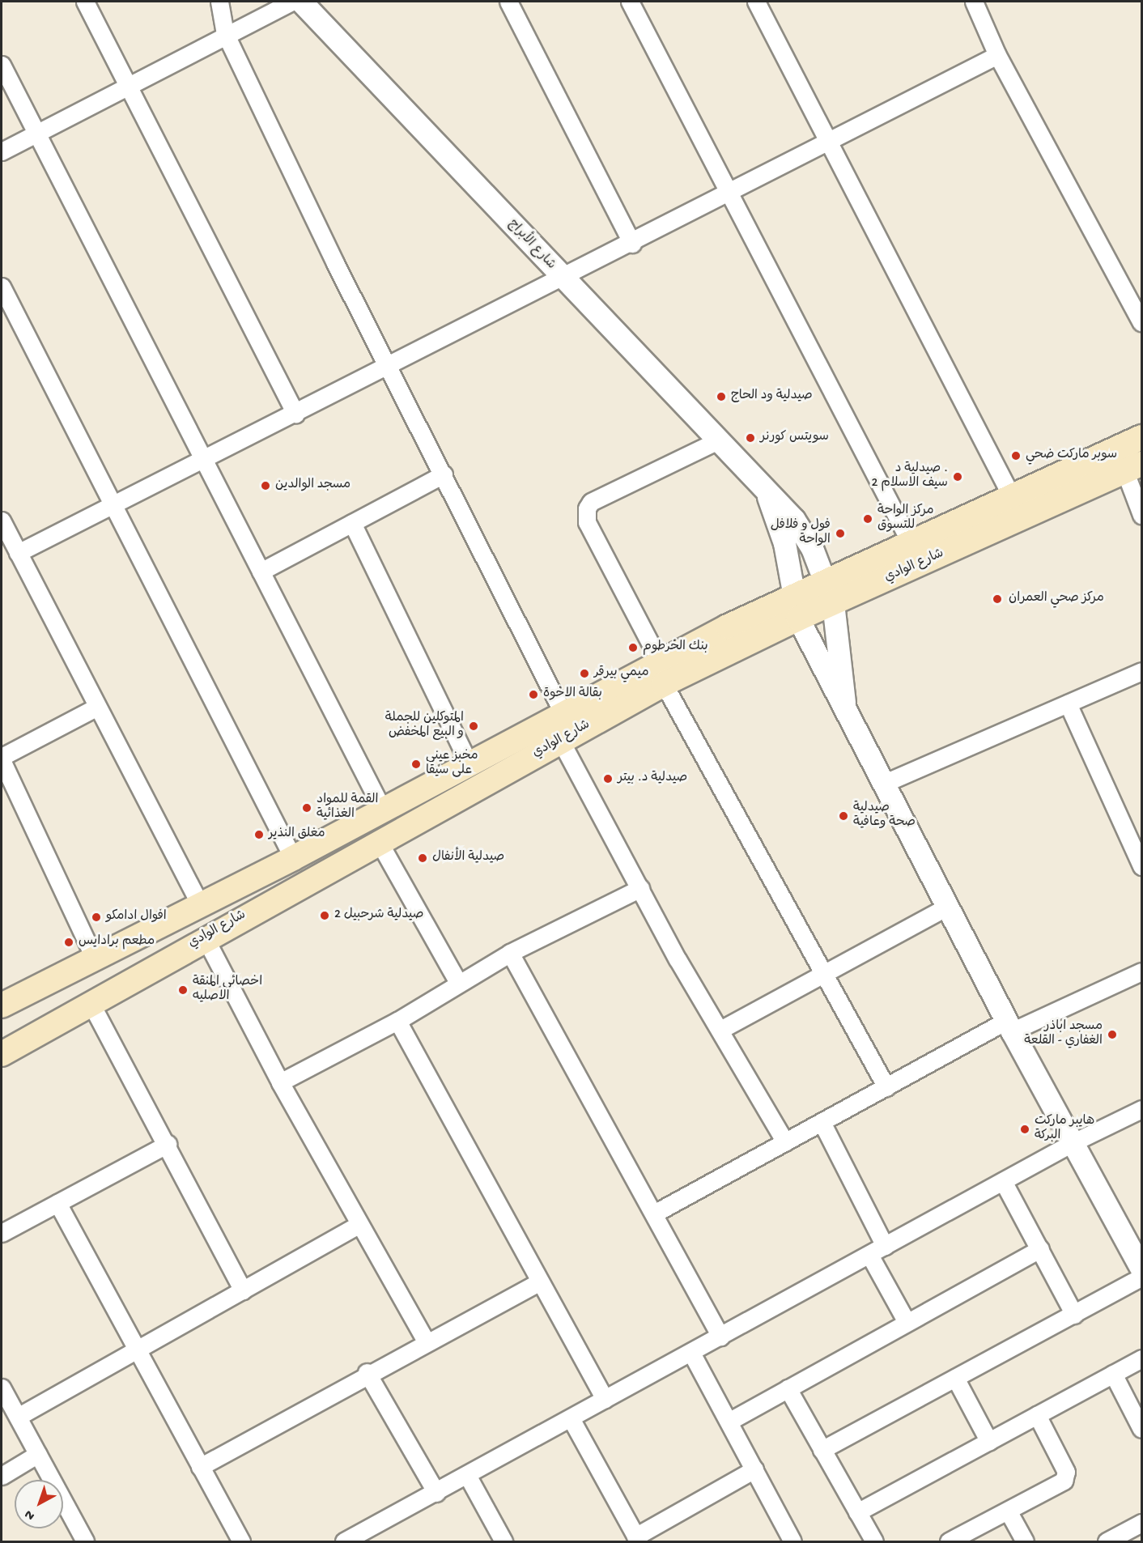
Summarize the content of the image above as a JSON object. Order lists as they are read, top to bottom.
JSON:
{
  "streets": {
    "main road": ["شارع الوادي"],
    "street": ["شارع الأبراج"]
  },
  "crossings": [
    ["شارع الأبراج", "شارع الوادي"]
  ],
  "places": [
    "صيدلية ود الحاج",
    "سويتس كورنر",
    "سوبر ماركت ضحي",
    "صيدلية د . سيف الاسلام 2",
    "مسجد الوالدين",
    "مركز الواحة للتسوق",
    "فول و فلافل الواحة",
    "مركز صحي العمران",
    "بنك الخرطوم",
    "ميمي بيرقر",
    "بقالة الاخوة",
    "المتوكلين للجملة و البيع المخفض",
    "مخبز عيني على سيقا",
    "صيدلية د. بيتر",
    "القمة للمواد الغذائية",
    "صيدلية صحة وعافية",
    "مغلق النذير",
    "صيدلية الأنفال",
    "صيدلية شرحبيل 2",
    "افوال ادامكو",
    "مطعم برادايس",
    "اخصائي المنقة الاصليه",
    "مسجد اباذر الغفاري - القلعة",
    "هايبر ماركت البركة"
  ],
  "north": "bottom left"
}
